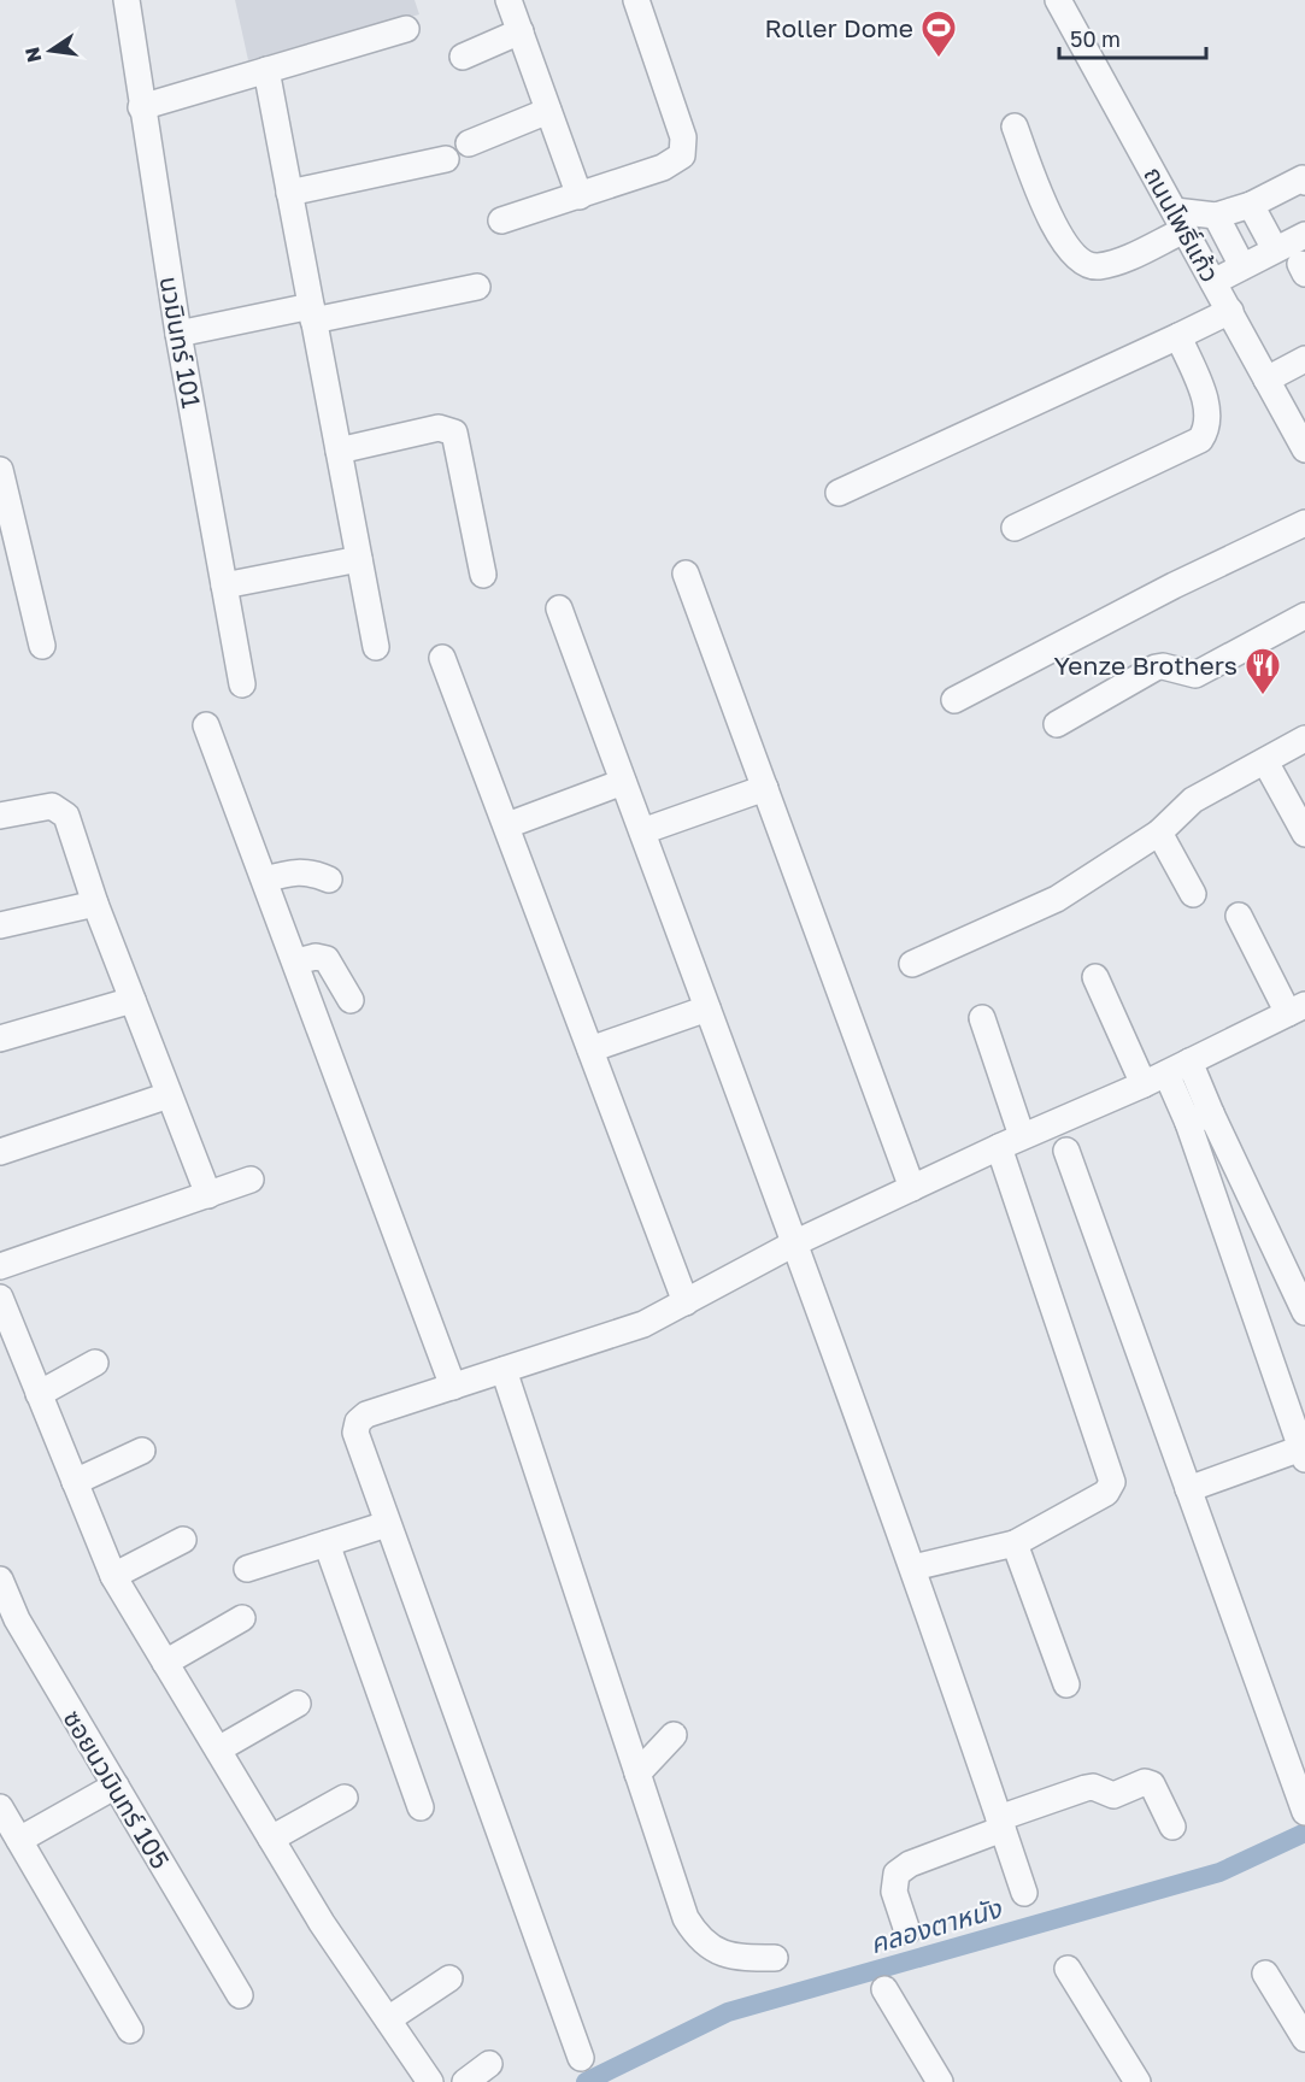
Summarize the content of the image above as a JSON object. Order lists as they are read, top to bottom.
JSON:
{
  "streets": {
    "street": ["ถนนโพธิ์แก้ว", "นวมินทร์ 101", "ซอยนวมินทร์ 105"]
  },
  "water": ["คลองตาหนัง"],
  "places": {
    "sports": ["Roller Dome"],
    "restaurant": ["Yenze Brothers"]
  },
  "scale_bar": "50 m",
  "north": "left"
}
